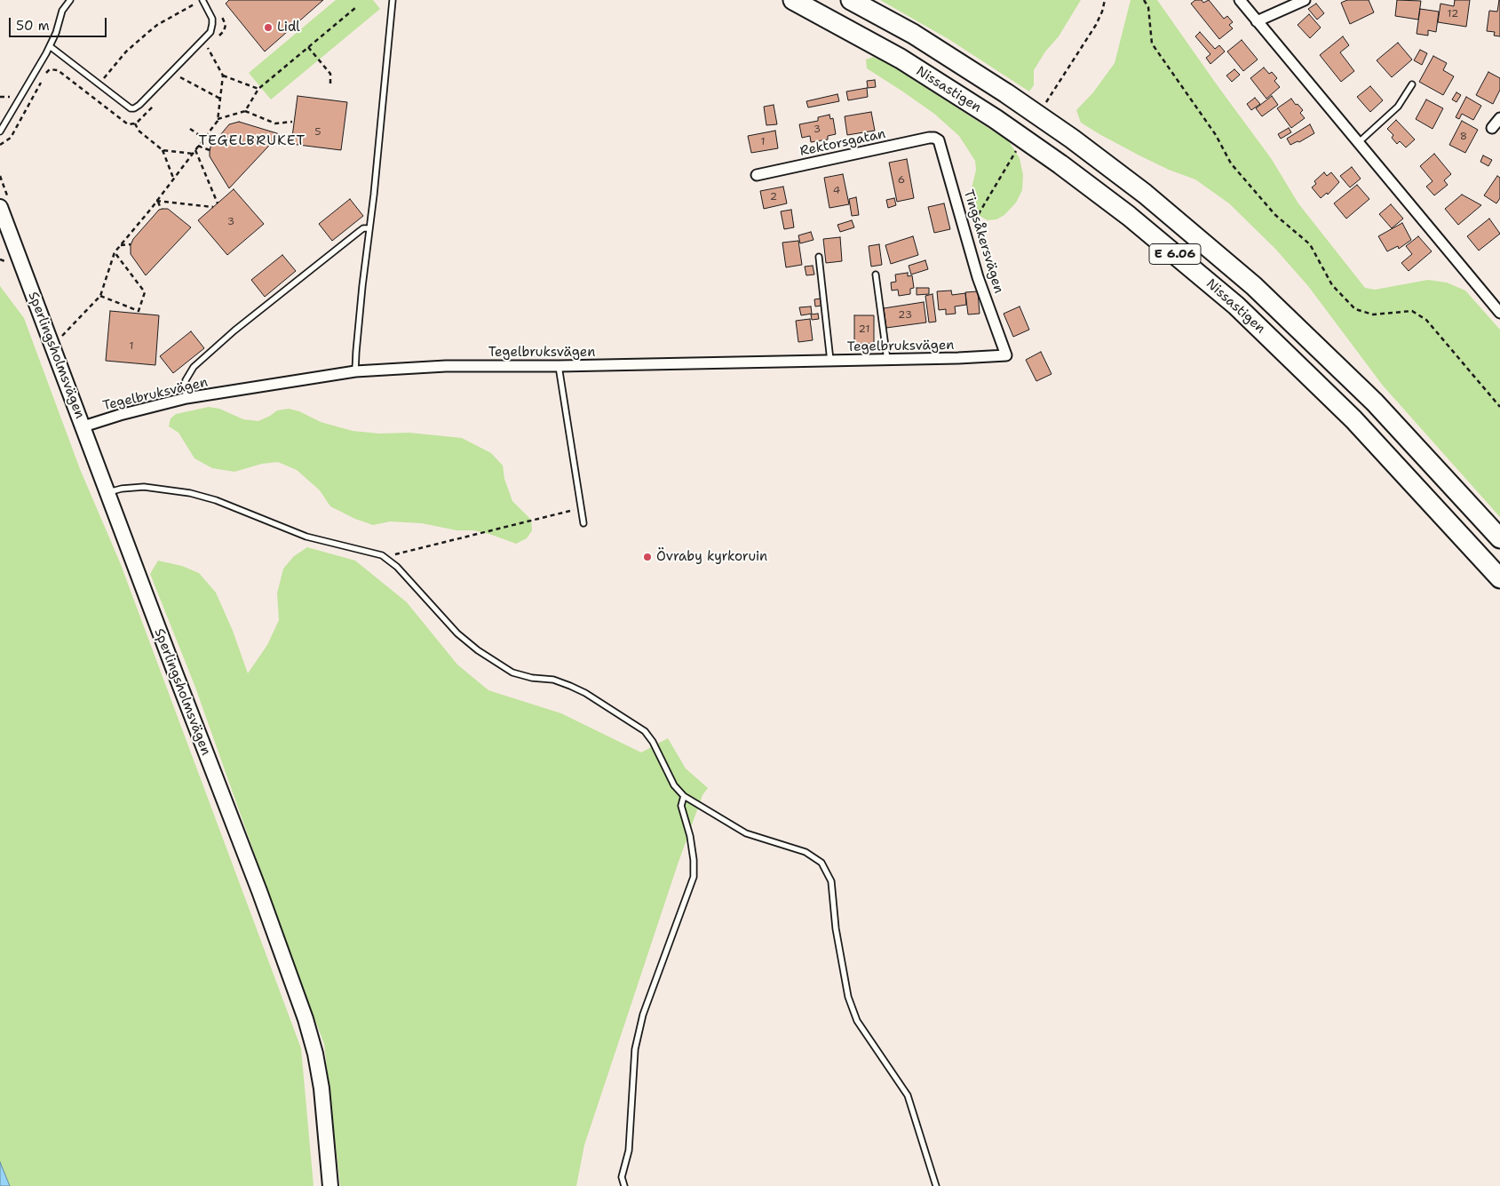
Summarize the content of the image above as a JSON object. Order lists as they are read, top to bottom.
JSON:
{
  "streets": {
    "highway": ["Nissastigen", "E 6.06"],
    "street": [
      "Rektorsgatan",
      "Tingsåkersvägen",
      "Tegelbruksvägen",
      "Sperlingsholmsvägen"
    ]
  },
  "crossings": [
    ["Rektorsgatan", "Tingsåkersvägen"],
    ["Tingsåkersvägen", "Tegelbruksvägen"],
    ["Tegelbruksvägen", "Sperlingsholmsvägen"]
  ],
  "districts": ["TEGELBRUKET"],
  "places": ["Lidl", "Övraby kyrkoruin"],
  "house_numbers": [
    "12",
    "3",
    "5",
    "8",
    "1",
    "6",
    "4",
    "2",
    "3",
    "23",
    "21",
    "1"
  ],
  "scale_bar": "50 m"
}
